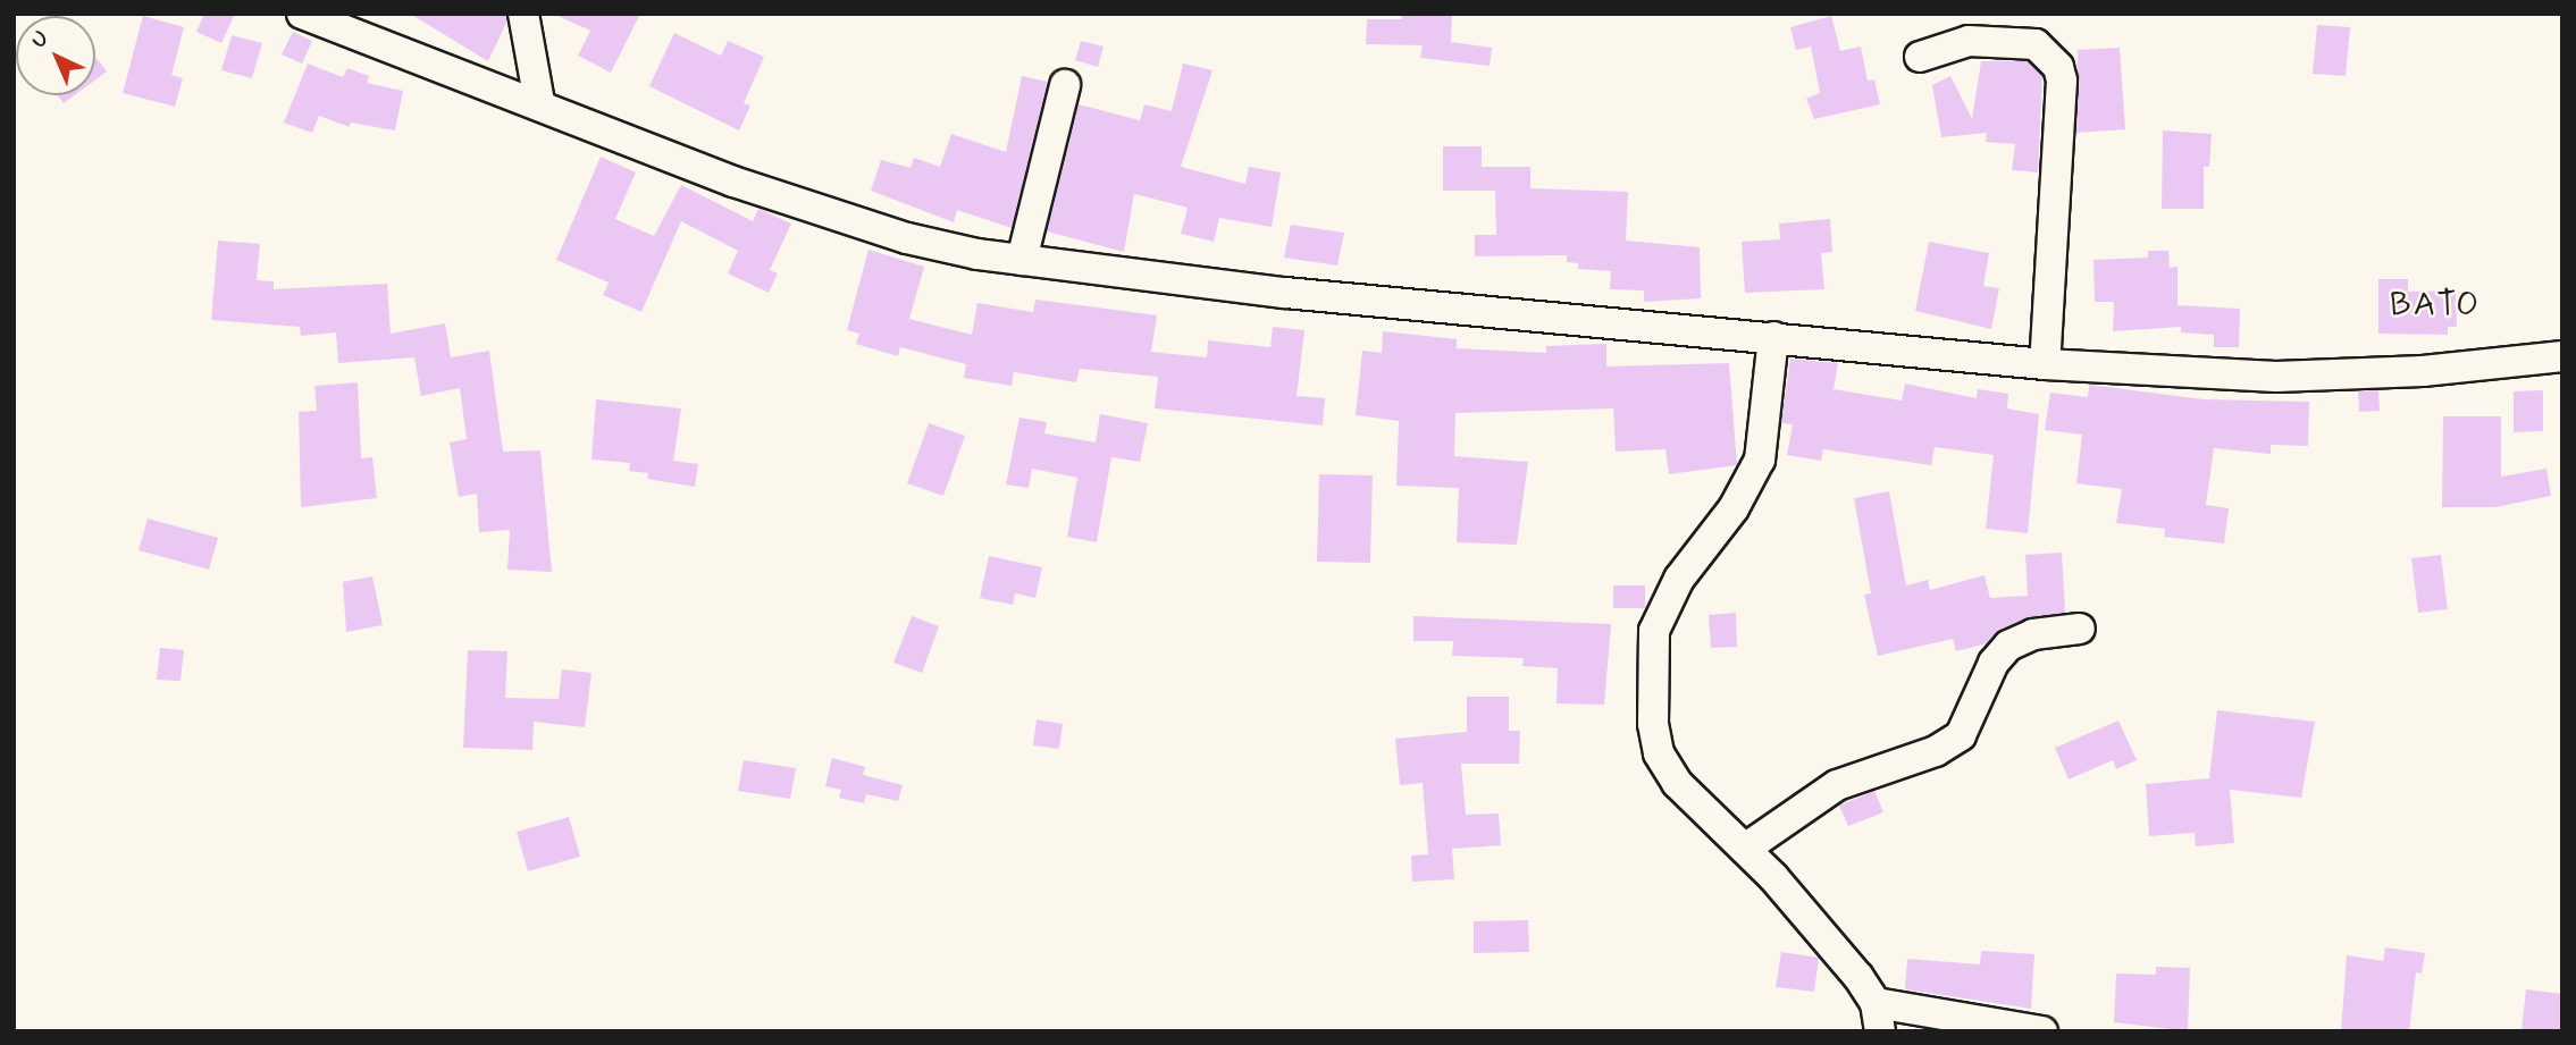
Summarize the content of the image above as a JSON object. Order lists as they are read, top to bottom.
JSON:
{
  "districts": ["BATO"],
  "north": "top left"
}
